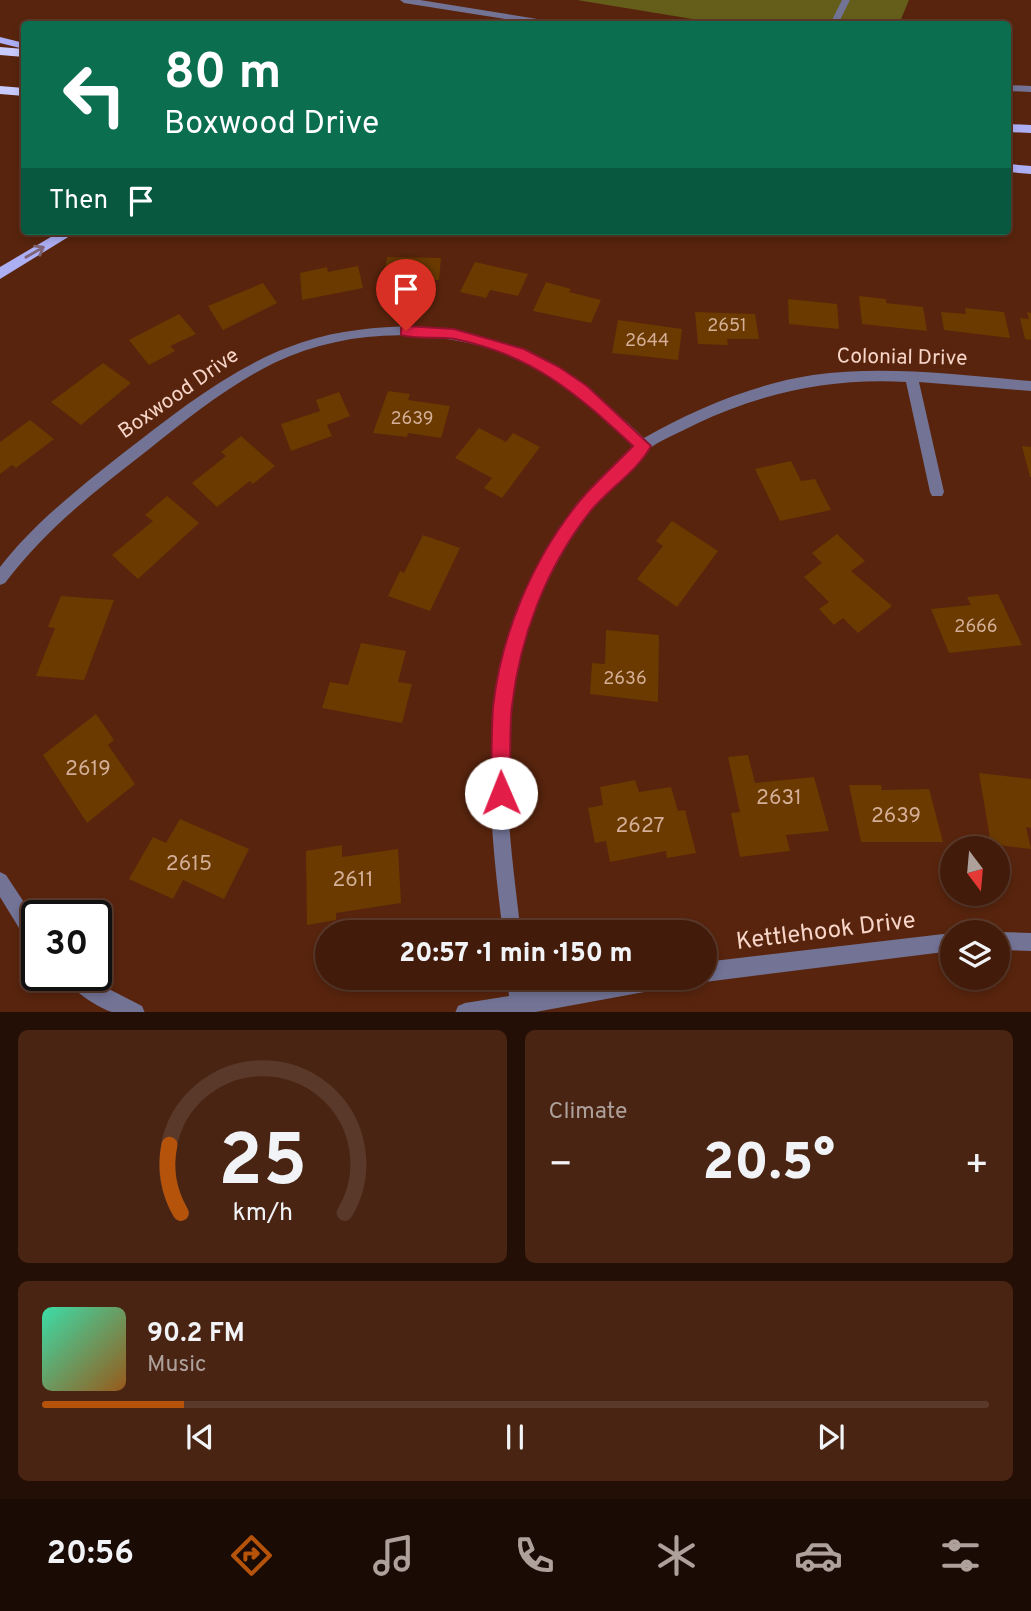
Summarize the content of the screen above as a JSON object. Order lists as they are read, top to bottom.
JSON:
{
  "streets": {
    "street": ["Colonial Drive", "Boxwood Drive", "Kettlehook Drive"]
  },
  "crossings": [
    ["Colonial Drive", "Boxwood Drive"]
  ],
  "house_numbers": [
    "2651",
    "2644",
    "2639",
    "2666",
    "2636",
    "2619",
    "2631",
    "2639",
    "2627",
    "2615",
    "2611"
  ],
  "north": "bottom",
  "page": {
    "turn": ["80 m", "Boxwood Drive"],
    "then": "Then",
    "limit": "30",
    "trip": "20:57 · 1 min · 150 m",
    "tile": "Climate",
    "heat": ["−", "20.5°", "+"],
    "song": ["90.2 FM", "Music"],
    "tabs": "20:56",
    "gauge": ["25", "km/h"]
  }
}
